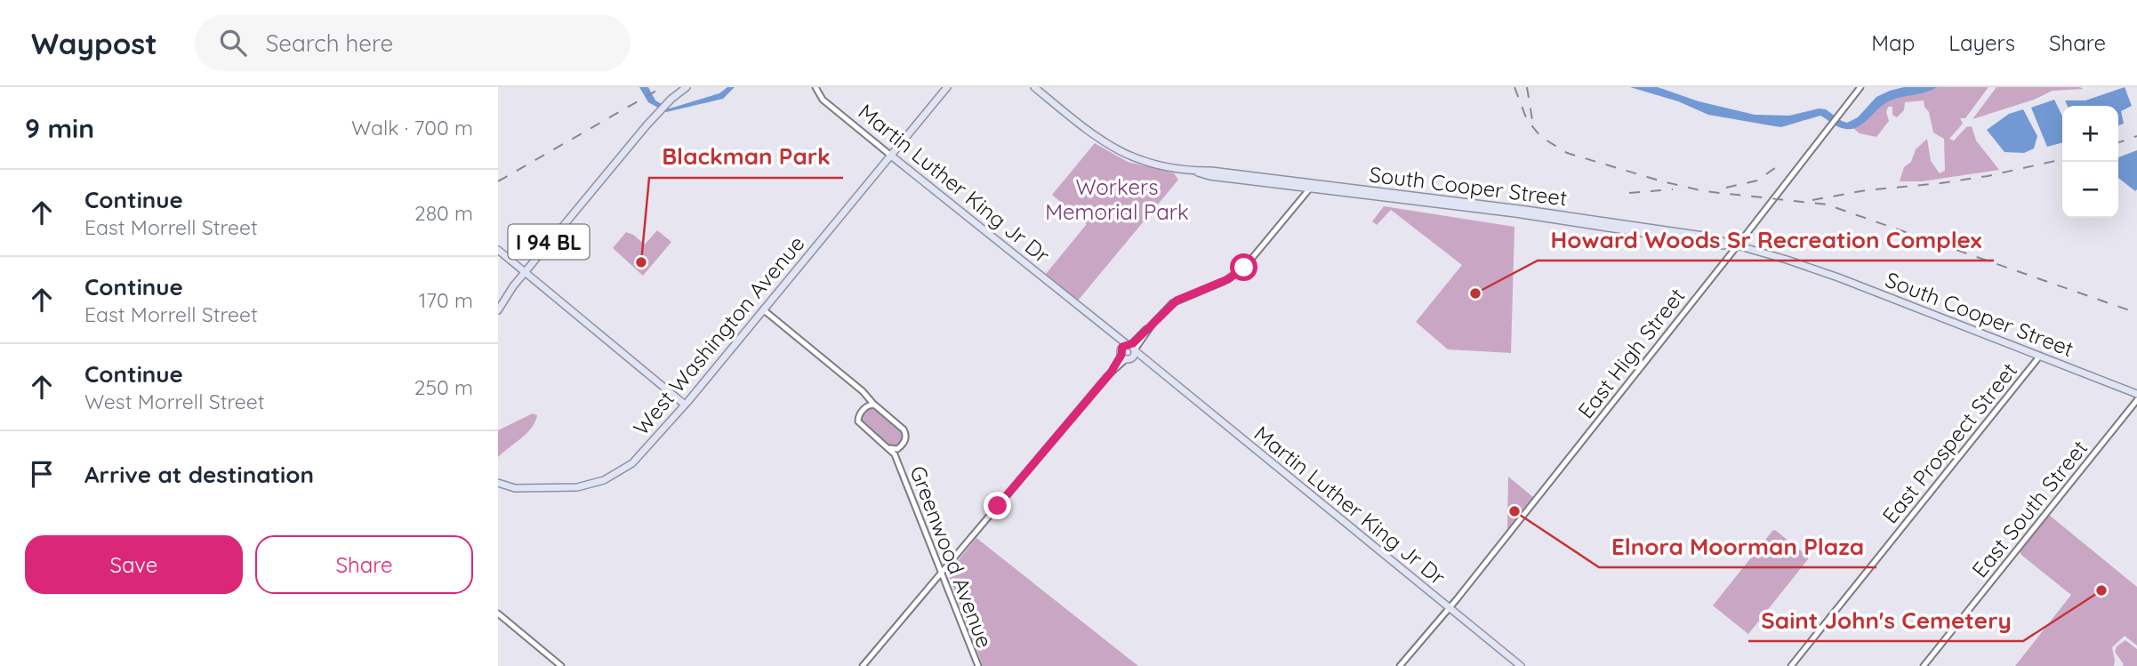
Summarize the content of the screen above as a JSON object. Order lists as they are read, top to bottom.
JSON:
{
  "streets": {
    "main road": [
      "Martin Luther King Jr Dr",
      "South Cooper Street",
      "I 94 BL",
      "West Washington Avenue"
    ],
    "street": [
      "East High Street",
      "East Prospect Street",
      "East South Street",
      "Greenwood Avenue"
    ]
  },
  "crossings": [
    ["Martin Luther King Jr Dr", "West Washington Avenue"],
    ["Martin Luther King Jr Dr", "East High Street"],
    ["South Cooper Street", "East High Street"],
    ["South Cooper Street", "East Prospect Street"]
  ],
  "parks": ["Workers Memorial Park"],
  "places": [
    "Blackman Park",
    "Howard Woods Sr Recreation Complex",
    "Elnora Moorman Plaza",
    "Saint John's Cemetery"
  ],
  "page": {
    "header": "Waypost",
    "search": "Search here",
    "nav": ["Map", "Layers", "Share"],
    "heading": ["9 min", "Walk · 700 m"],
    "map_buttons": ["+", "−"],
    "list": [
      ["Continue", "East Morrell Street", "280 m"],
      ["Continue", "East Morrell Street", "170 m"],
      ["Continue", "West Morrell Street", "250 m"],
      "Arrive at destination"
    ],
    "buttons": ["Save", "Share"]
  }
}
